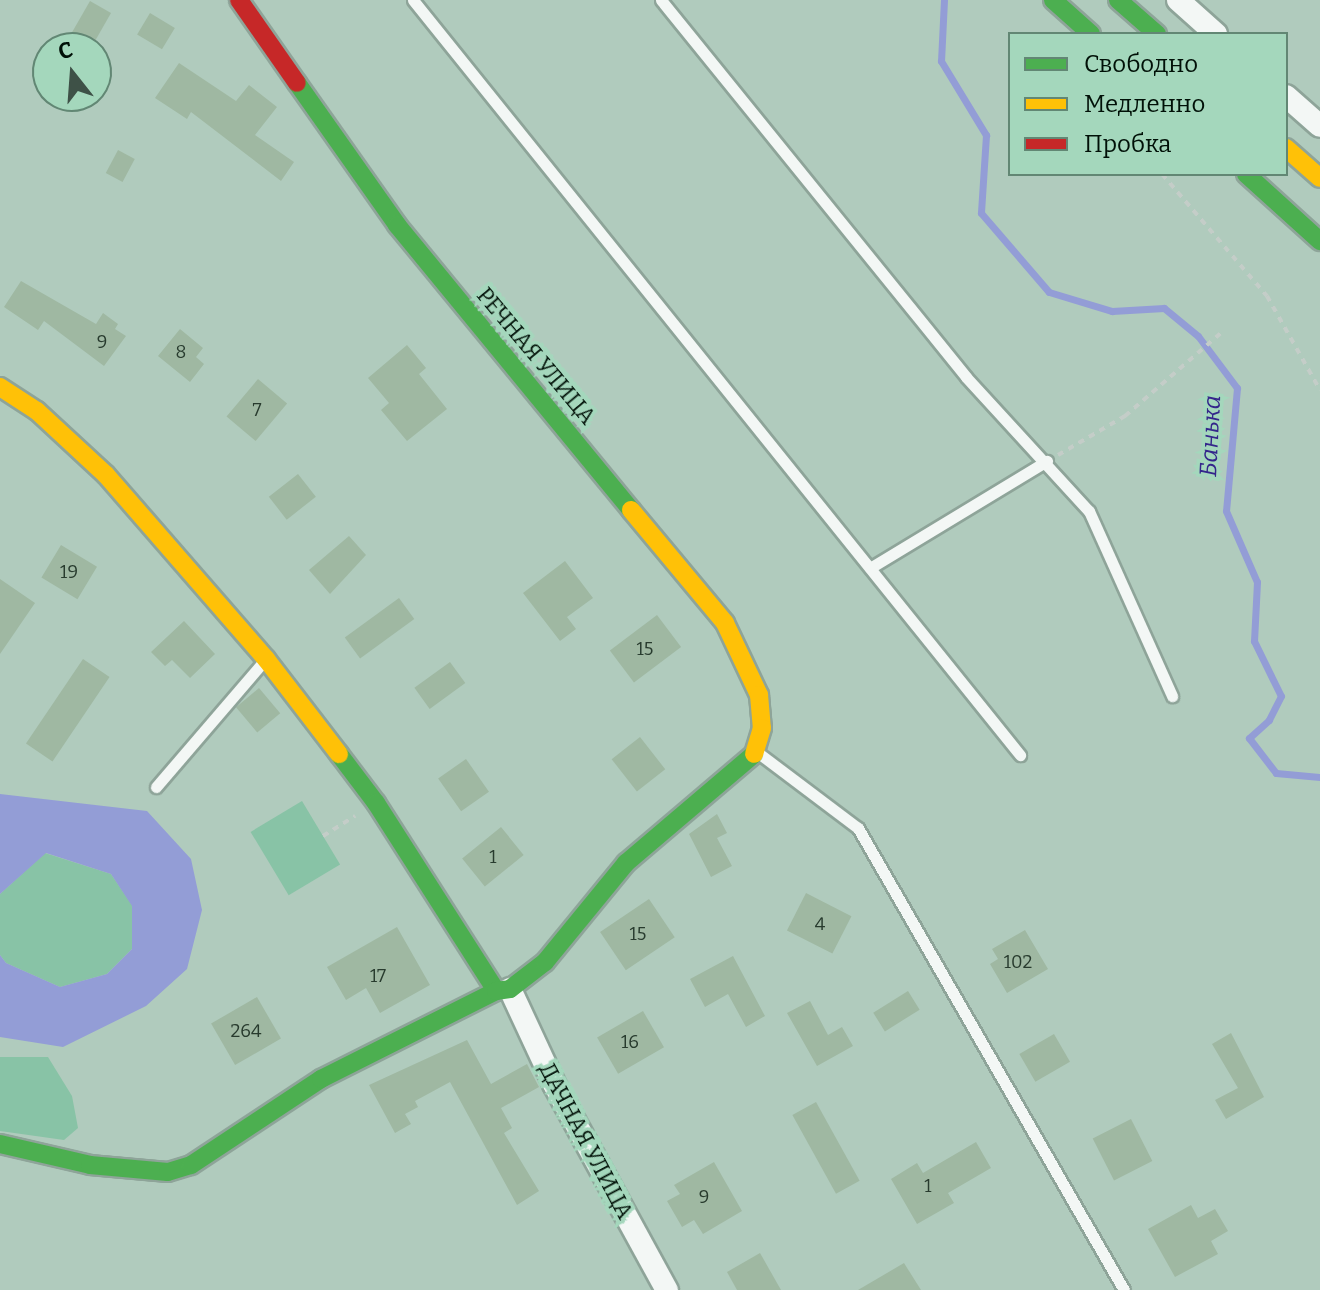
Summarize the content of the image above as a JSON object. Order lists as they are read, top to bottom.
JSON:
{
  "streets": {
    "street": ["РЕЧНАЯ УЛИЦА", "ДАЧНАЯ УЛИЦА"]
  },
  "water": ["Банька"],
  "house_numbers": [
    "9",
    "8",
    "7",
    "19",
    "15",
    "1",
    "4",
    "15",
    "102",
    "17",
    "264",
    "16",
    "1",
    "9"
  ],
  "legend": ["Свободно", "Медленно", "Пробка"],
  "north": "top"
}
